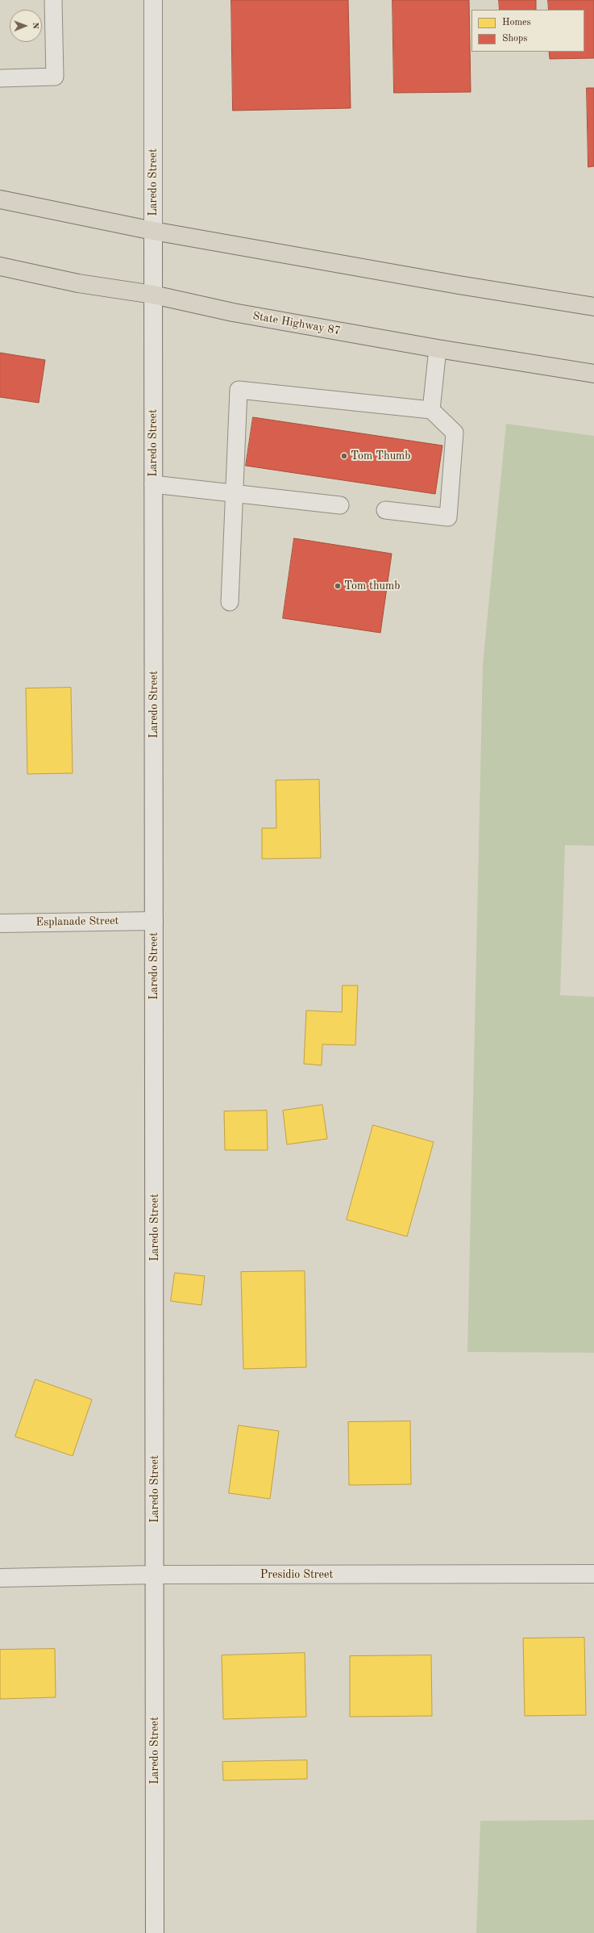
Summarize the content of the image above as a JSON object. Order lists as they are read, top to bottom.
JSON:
{
  "streets": {
    "highway": ["State Highway 87"],
    "street": ["Laredo Street", "Esplanade Street", "Presidio Street"]
  },
  "crossings": [
    ["Laredo Street", "State Highway 87"],
    ["Laredo Street", "Esplanade Street"],
    ["Laredo Street", "Presidio Street"]
  ],
  "places": ["Tom Thumb", "Tom thumb"],
  "legend": ["Homes", "Shops"],
  "north": "right"
}
